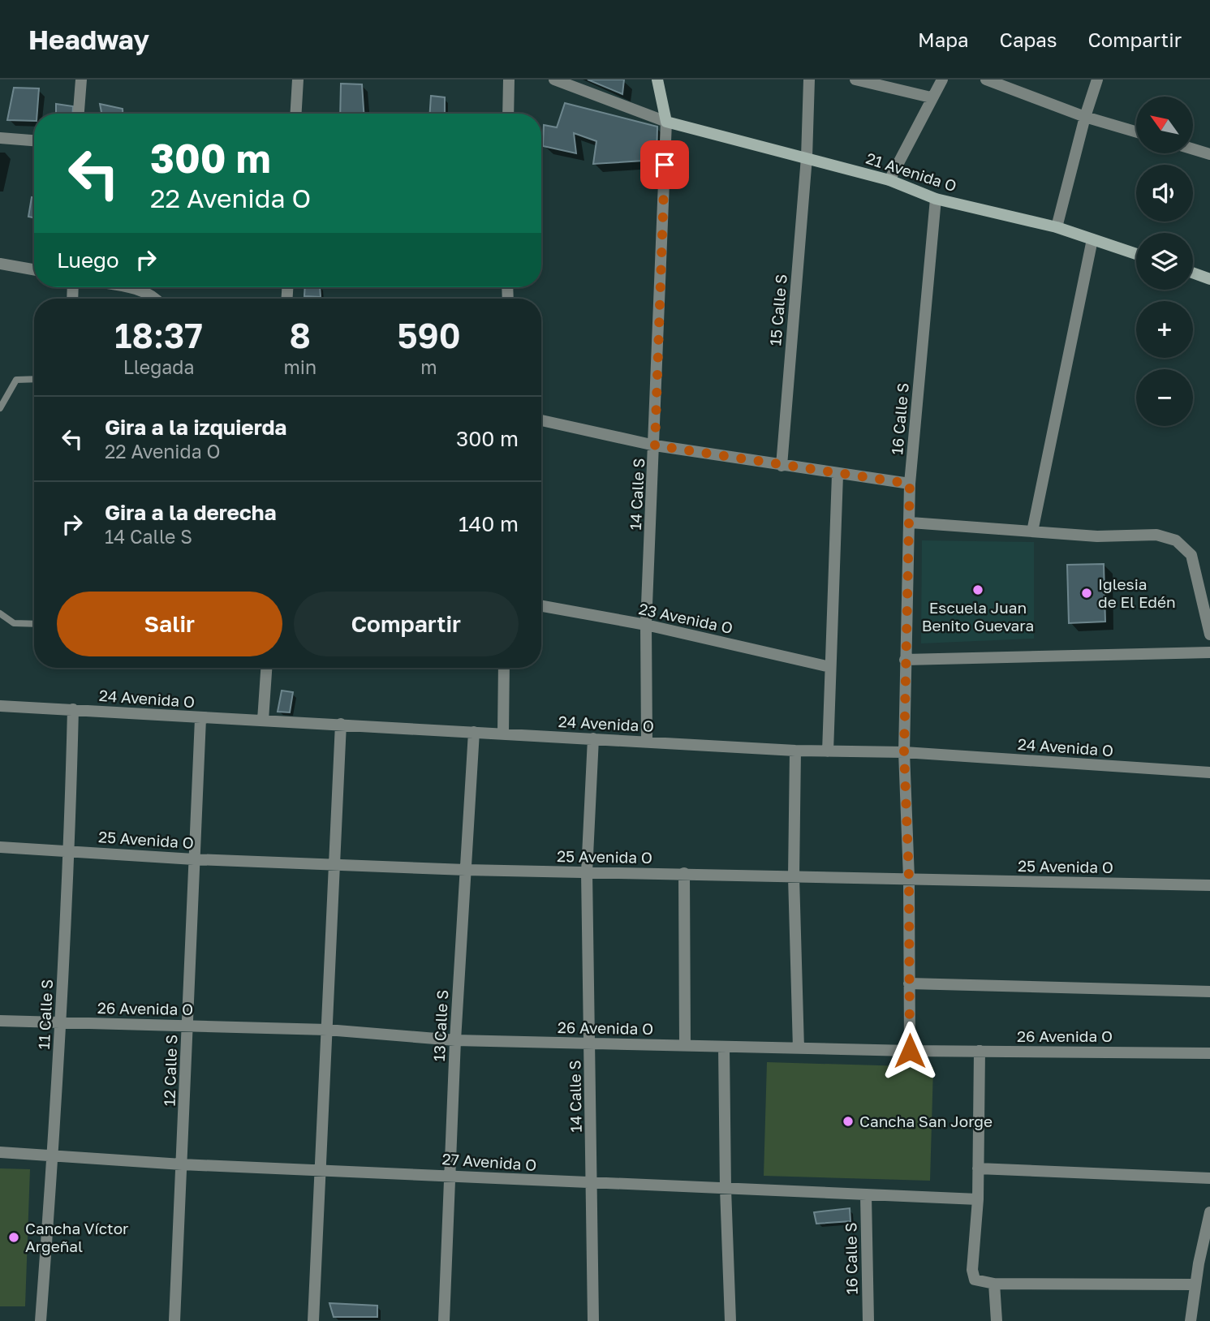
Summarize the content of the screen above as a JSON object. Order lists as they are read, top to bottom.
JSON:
{
  "streets": {
    "street": [
      "21 Avenida O",
      "15 Calle S",
      "16 Calle S",
      "14 Calle S",
      "23 Avenida O",
      "24 Avenida O",
      "25 Avenida O",
      "26 Avenida O",
      "11 Calle S",
      "13 Calle S",
      "12 Calle S",
      "27 Avenida O"
    ]
  },
  "crossings": [
    ["21 Avenida O", "15 Calle S"],
    ["21 Avenida O", "16 Calle S"],
    ["21 Avenida O", "14 Calle S"],
    ["16 Calle S", "24 Avenida O"],
    ["16 Calle S", "25 Avenida O"],
    ["16 Calle S", "26 Avenida O"],
    ["16 Calle S", "27 Avenida O"],
    ["14 Calle S", "23 Avenida O"],
    ["14 Calle S", "24 Avenida O"],
    ["14 Calle S", "25 Avenida O"],
    ["14 Calle S", "26 Avenida O"],
    ["14 Calle S", "27 Avenida O"],
    ["24 Avenida O", "11 Calle S"],
    ["24 Avenida O", "13 Calle S"],
    ["24 Avenida O", "12 Calle S"],
    ["25 Avenida O", "11 Calle S"],
    ["25 Avenida O", "13 Calle S"],
    ["25 Avenida O", "12 Calle S"],
    ["26 Avenida O", "11 Calle S"],
    ["26 Avenida O", "13 Calle S"],
    ["26 Avenida O", "12 Calle S"],
    ["11 Calle S", "27 Avenida O"],
    ["13 Calle S", "27 Avenida O"],
    ["12 Calle S", "27 Avenida O"]
  ],
  "places": [
    "Escuela Juan Benito Guevara",
    "Iglesia de El Edén",
    "Cancha San Jorge",
    "Cancha Víctor Argeñal"
  ],
  "north": "top left",
  "page": {
    "header": "Headway",
    "nav": ["Mapa", "Capas", "Compartir"],
    "map_buttons": ["+", "−"],
    "turn": ["300 m", "22 Avenida O"],
    "then": "Luego",
    "eta": [
      "18:37",
      "Llegada",
      "8",
      "min",
      "590",
      "m"
    ],
    "list": [
      {
        "name": "Gira a la izquierda",
        "note": "22 Avenida O",
        "value": "300 m"
      },
      {
        "name": "Gira a la derecha",
        "note": "14 Calle S",
        "value": "140 m"
      }
    ],
    "buttons": ["Salir", "Compartir"]
  }
}
